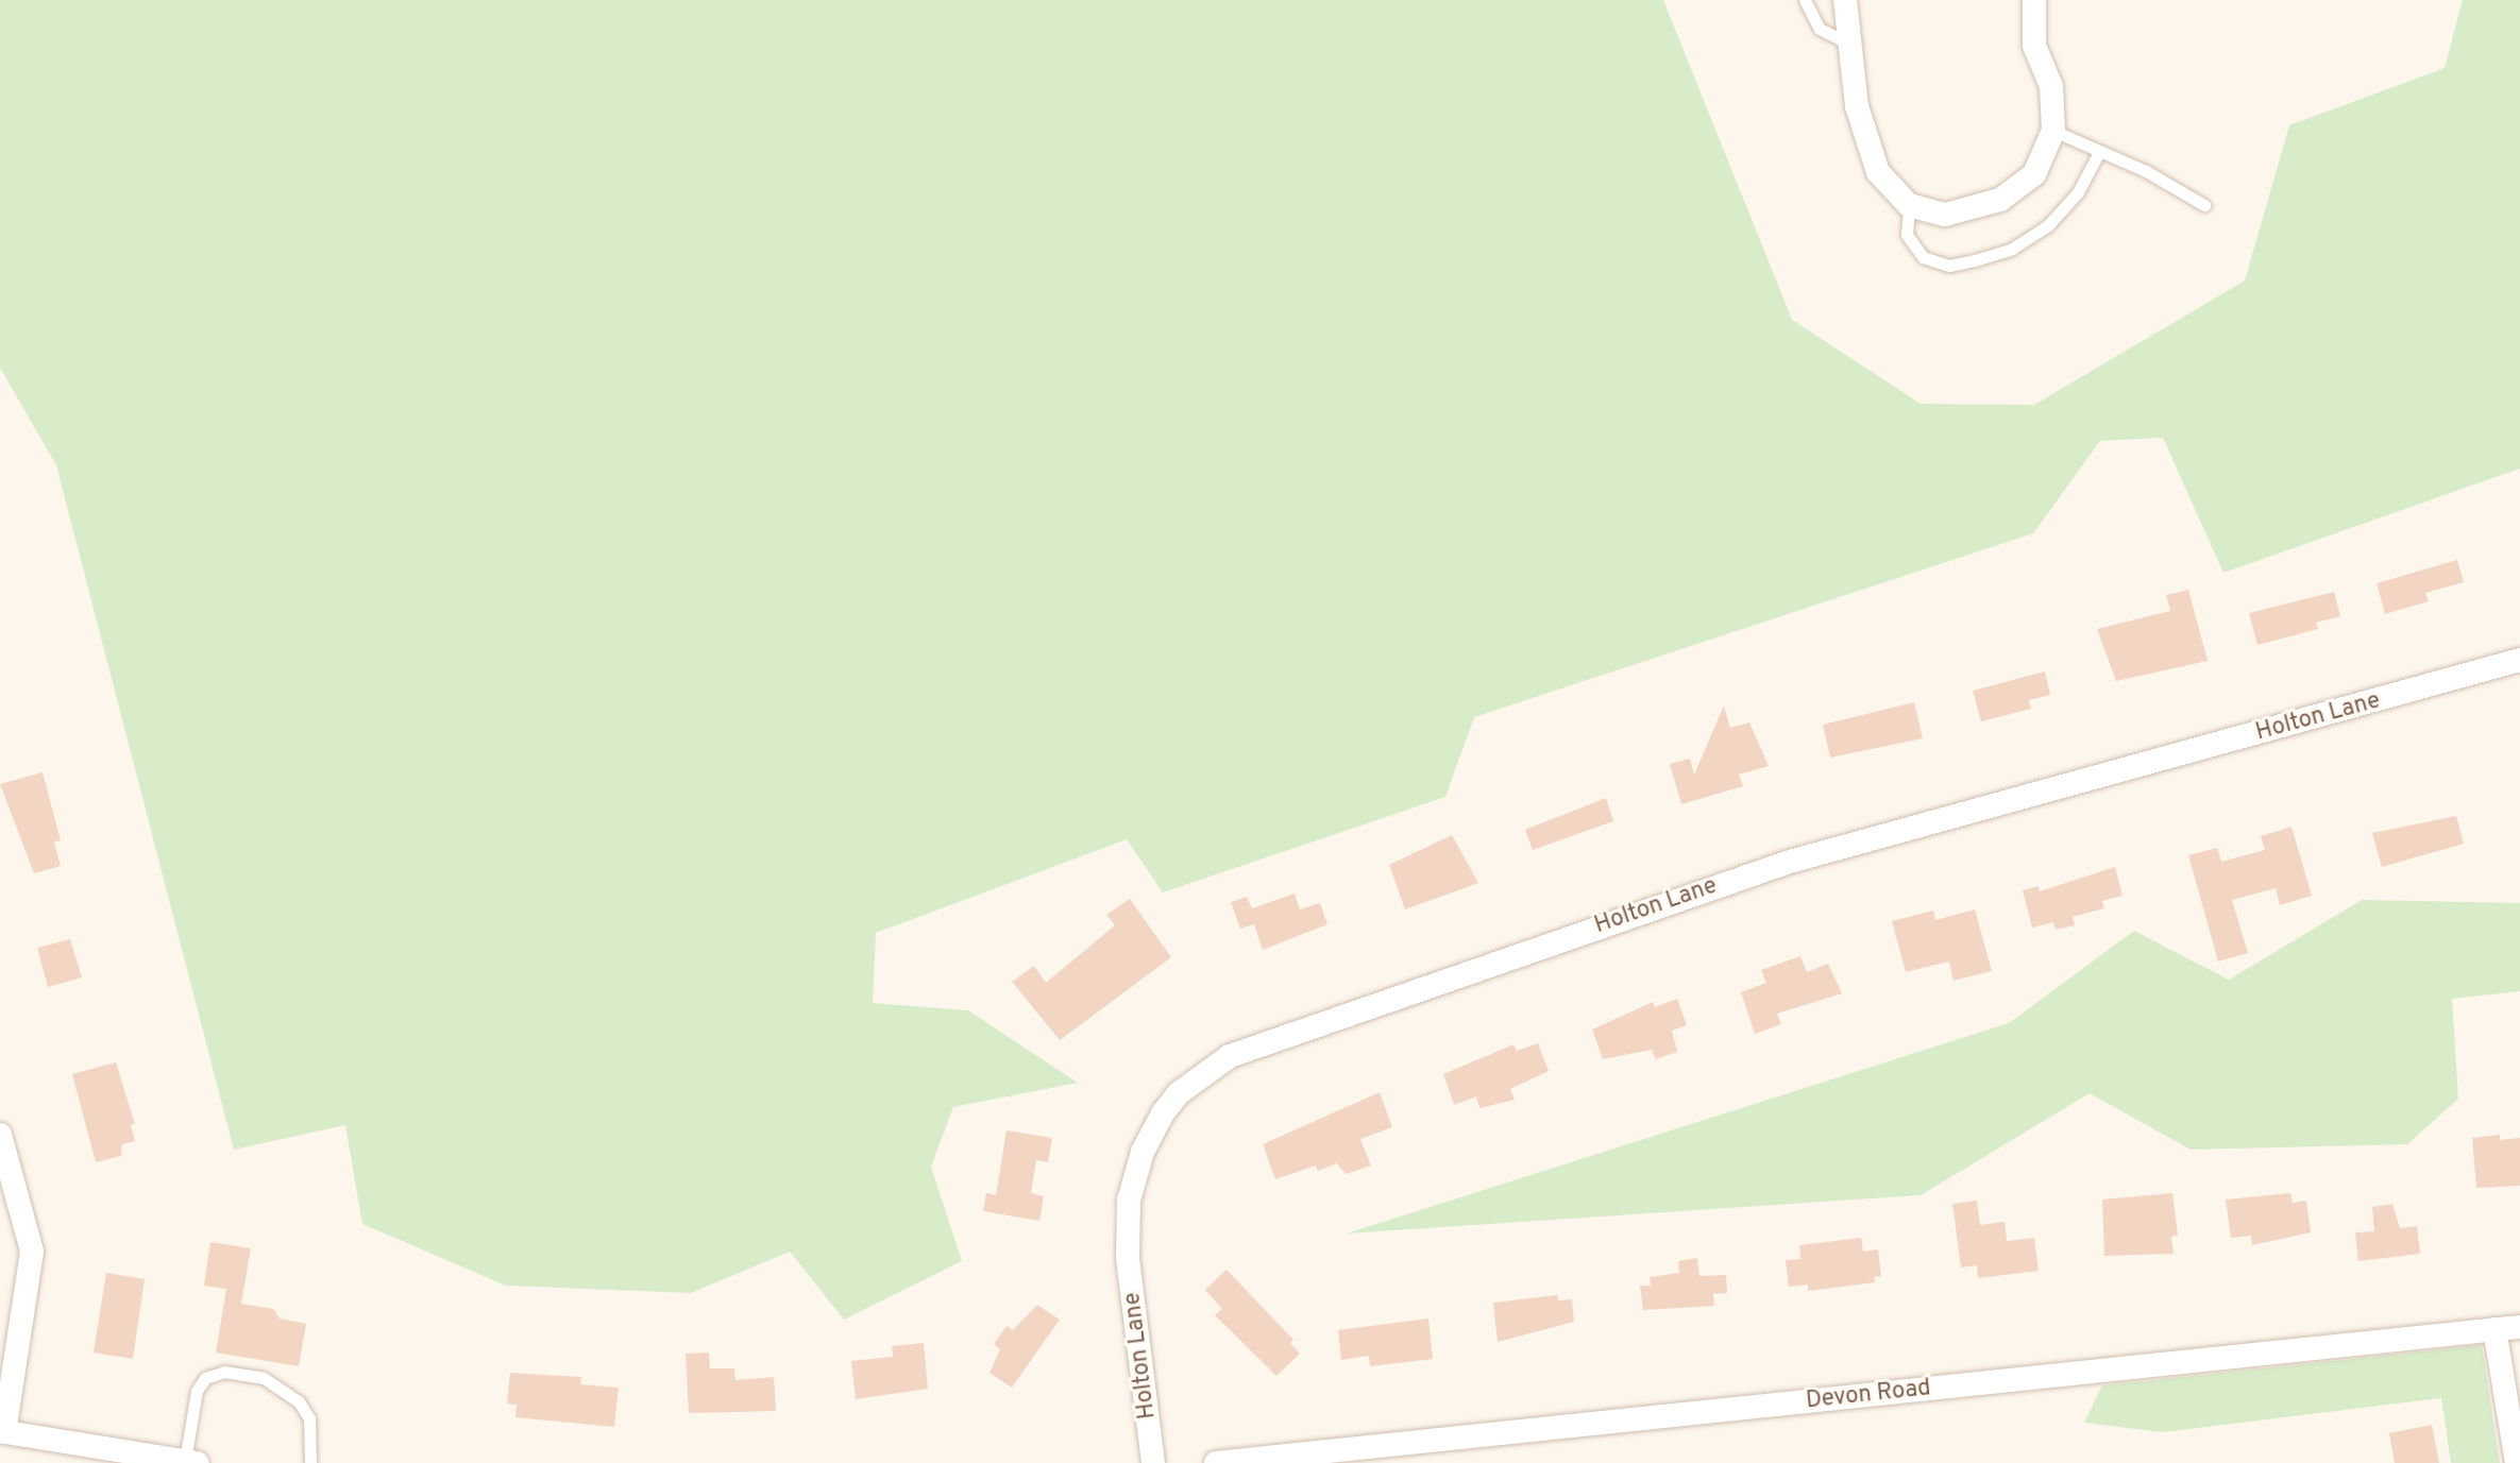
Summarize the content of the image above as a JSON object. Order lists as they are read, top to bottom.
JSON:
{
  "streets": {
    "street": ["Holton Lane", "Devon Road"]
  }
}
